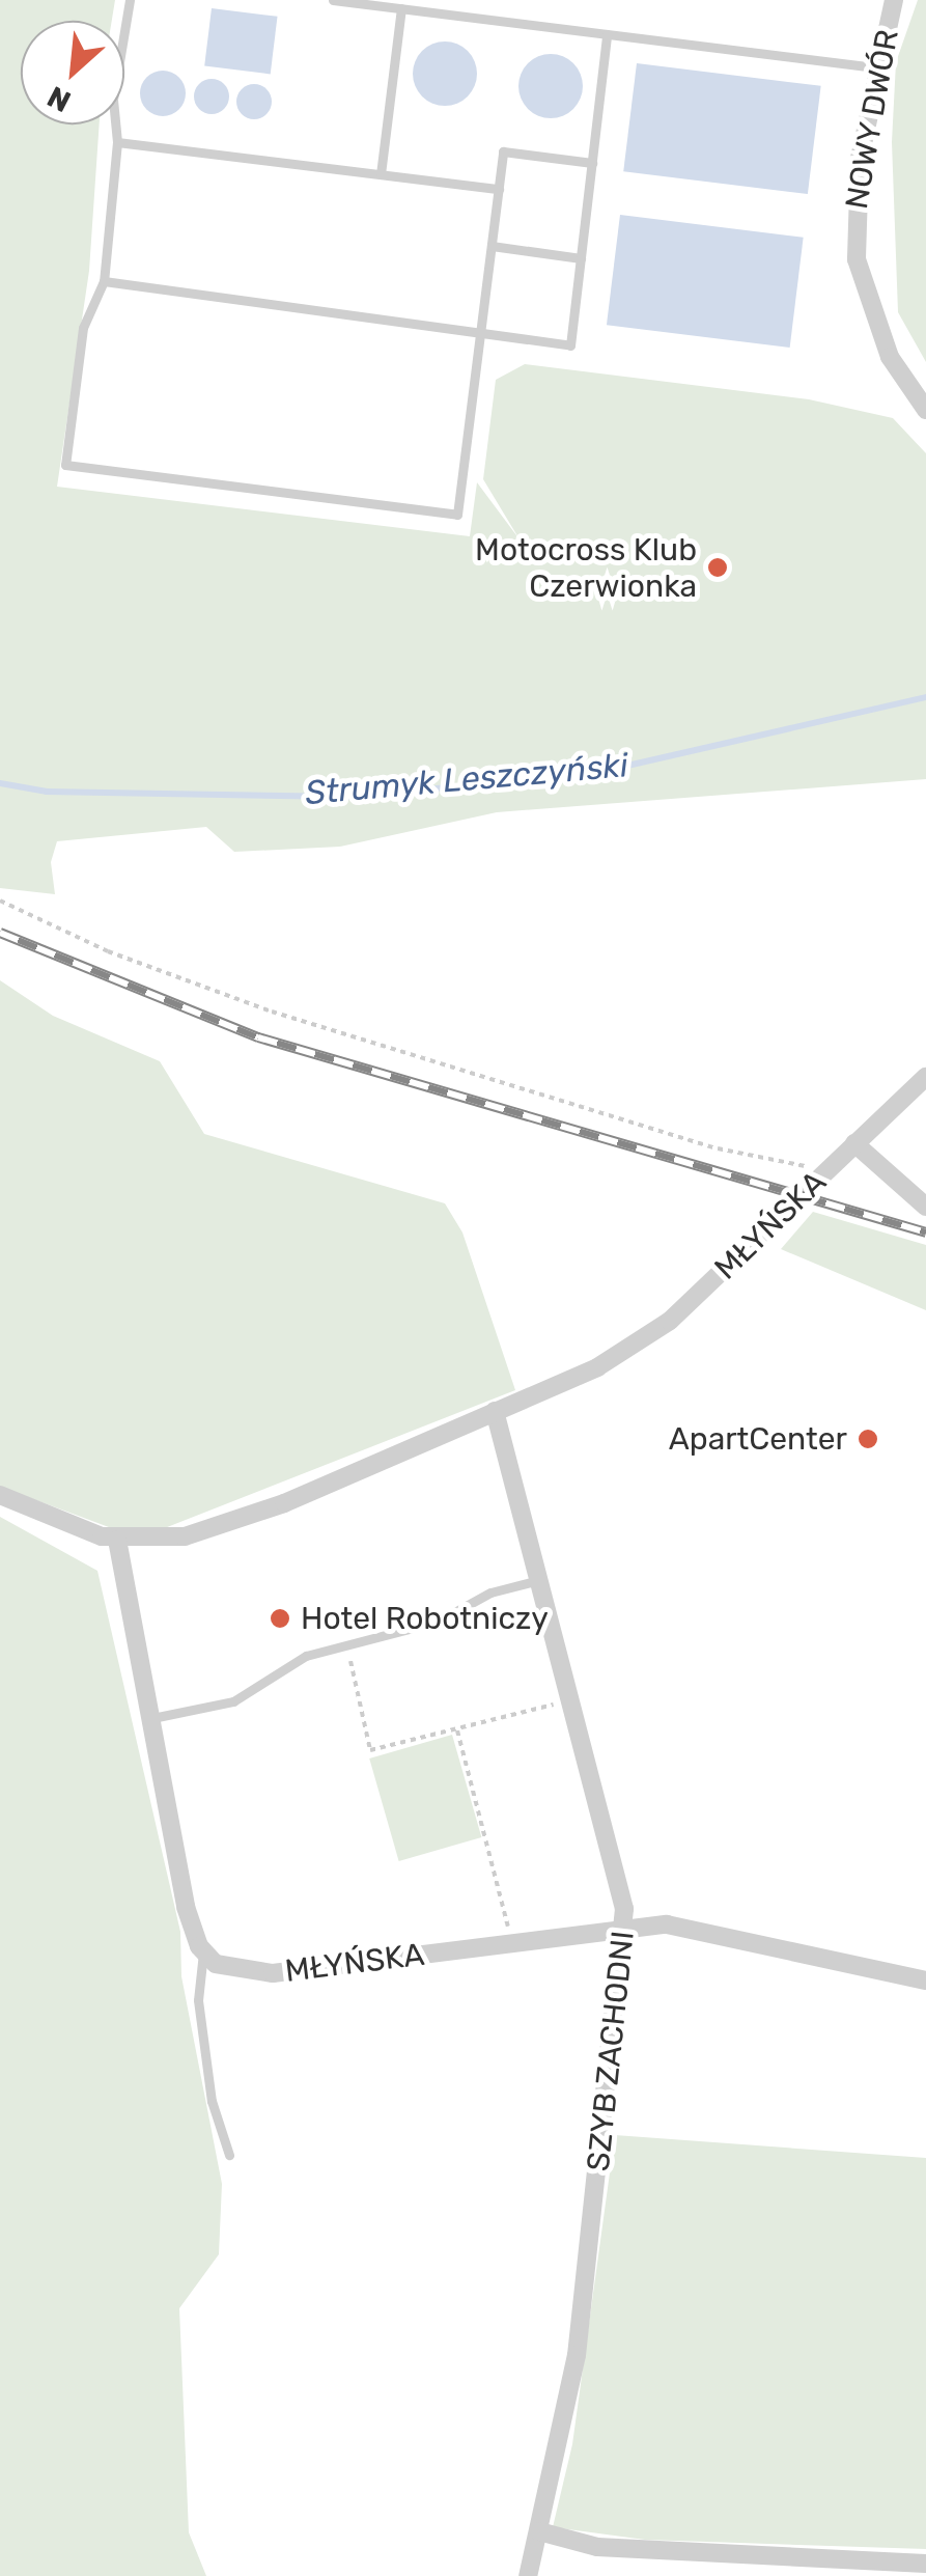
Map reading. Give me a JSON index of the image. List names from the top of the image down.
{
  "streets": {
    "street": ["NOWY DWÓR", "MŁYŃSKA", "SZYB ZACHODNI"]
  },
  "crossings": [
    ["MŁYŃSKA", "SZYB ZACHODNI"]
  ],
  "water": ["Strumyk Leszczyński"],
  "places": ["Motocross Klub Czerwionka", "ApartCenter", "Hotel Robotniczy"],
  "north": "bottom left"
}
